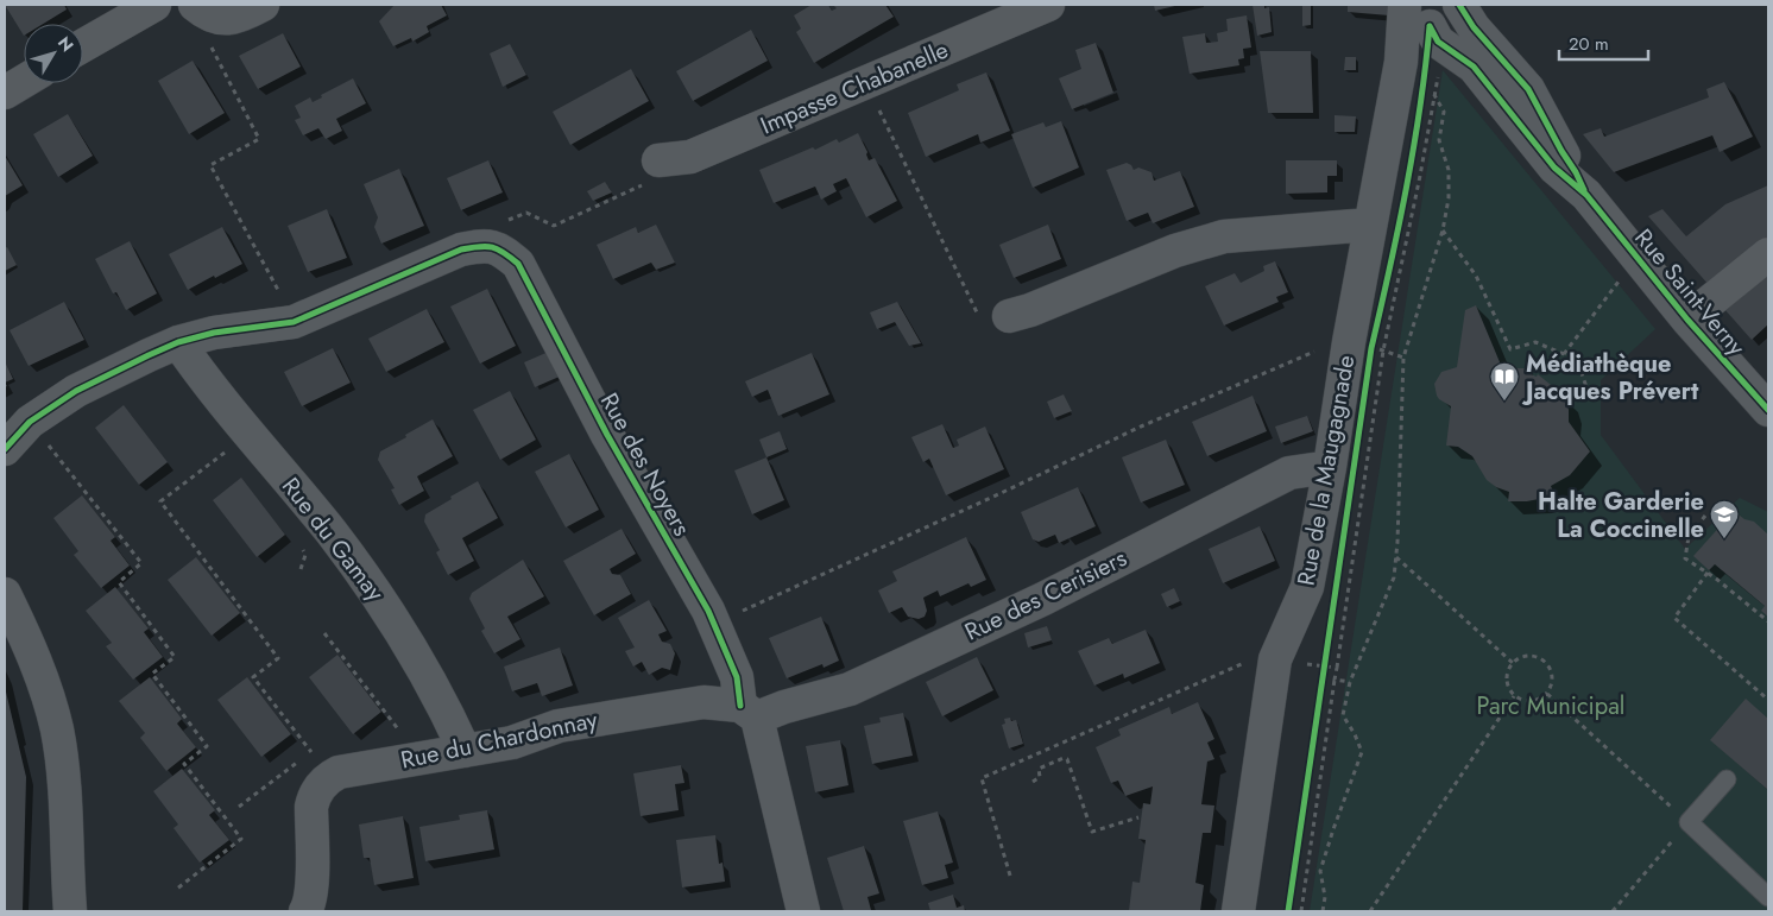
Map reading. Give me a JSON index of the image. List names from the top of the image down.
{
  "streets": {
    "street": [
      "Impasse Chabanelle",
      "Rue Saint-Verny",
      "Rue des Noyers",
      "Rue de la Maugagnade",
      "Rue du Gamay",
      "Rue des Cerisiers",
      "Rue du Chardonnay"
    ]
  },
  "crossings": [
    ["Rue Saint-Verny", "Rue de la Maugagnade"],
    ["Rue des Noyers", "Rue des Cerisiers"],
    ["Rue des Noyers", "Rue du Chardonnay"],
    ["Rue de la Maugagnade", "Rue des Cerisiers"],
    ["Rue du Gamay", "Rue du Chardonnay"],
    ["Rue des Cerisiers", "Rue du Chardonnay"]
  ],
  "parks": ["Parc Municipal"],
  "places": {
    "library": ["Médiathèque Jacques Prévert"],
    "school or university": ["Halte Garderie La Coccinelle"]
  },
  "scale_bar": "20 m",
  "north": "top right"
}
